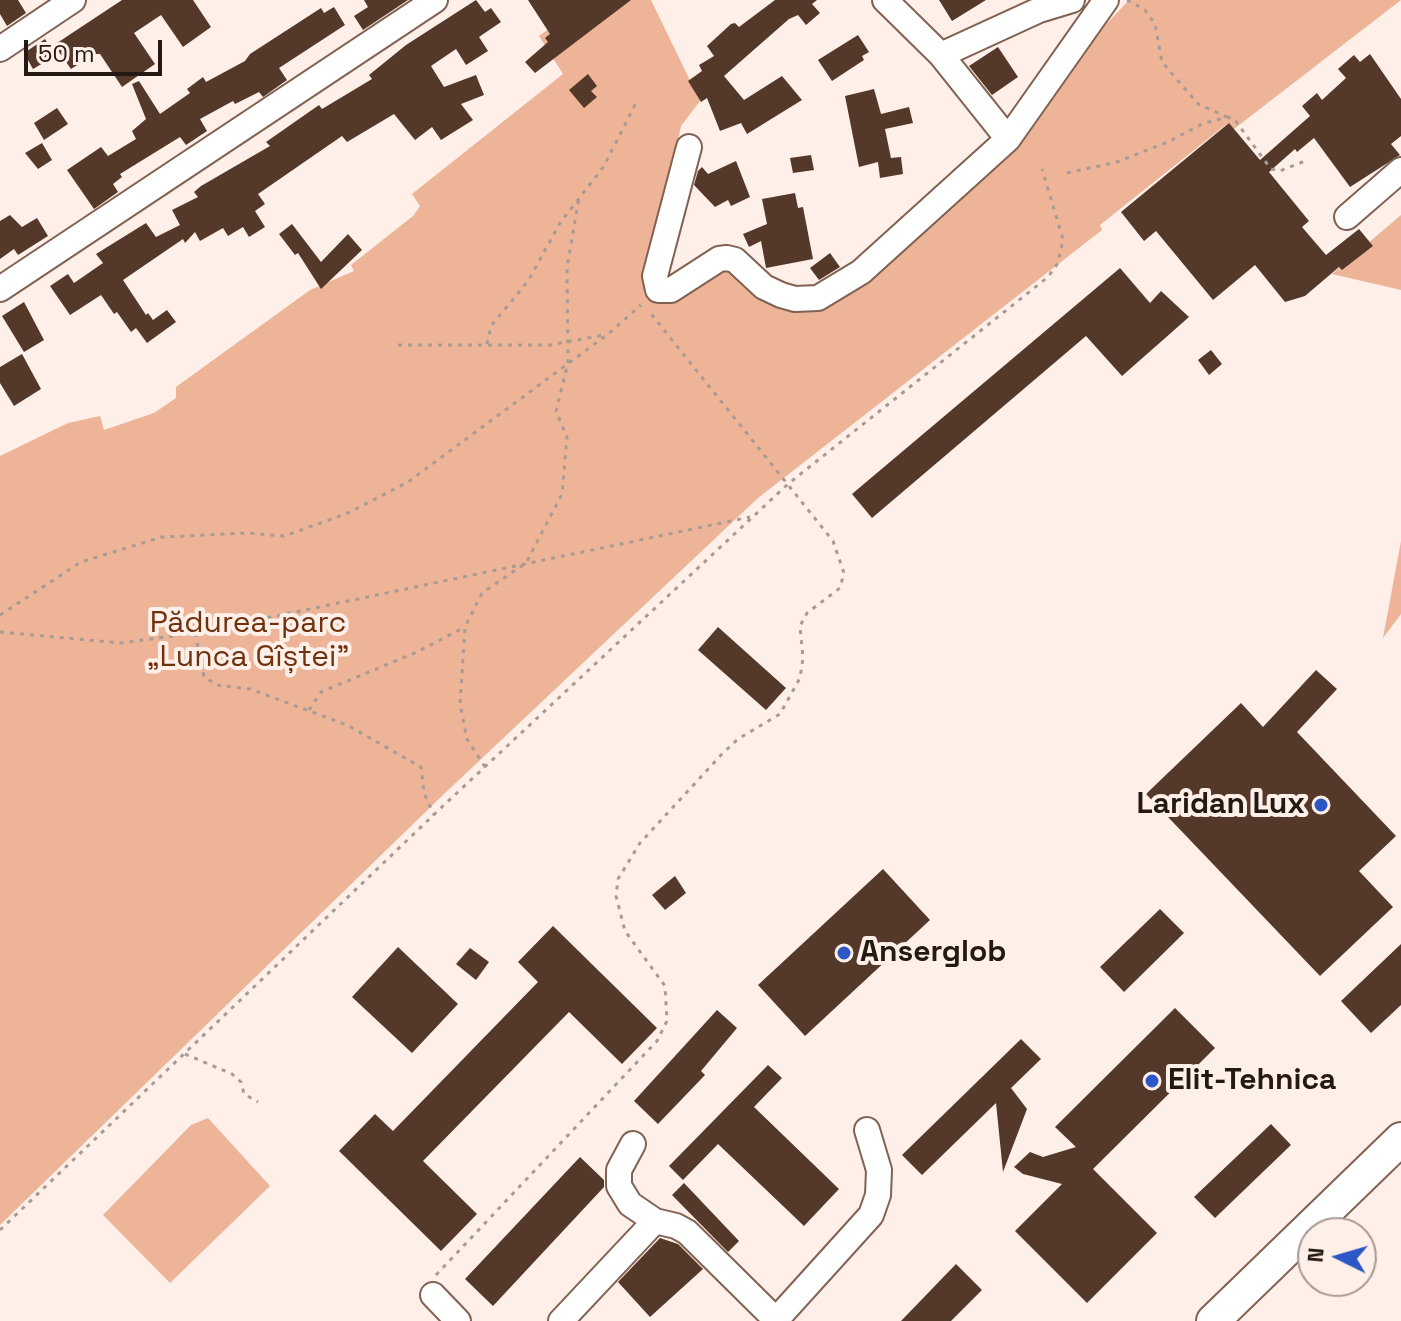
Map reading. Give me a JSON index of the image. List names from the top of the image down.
{
  "parks": ["Pădurea-parc „Lunca Gîștei”"],
  "places": ["Laridan Lux", "Anserglob", "Elit-Tehnica"],
  "scale_bar": "50 m",
  "north": "left"
}
